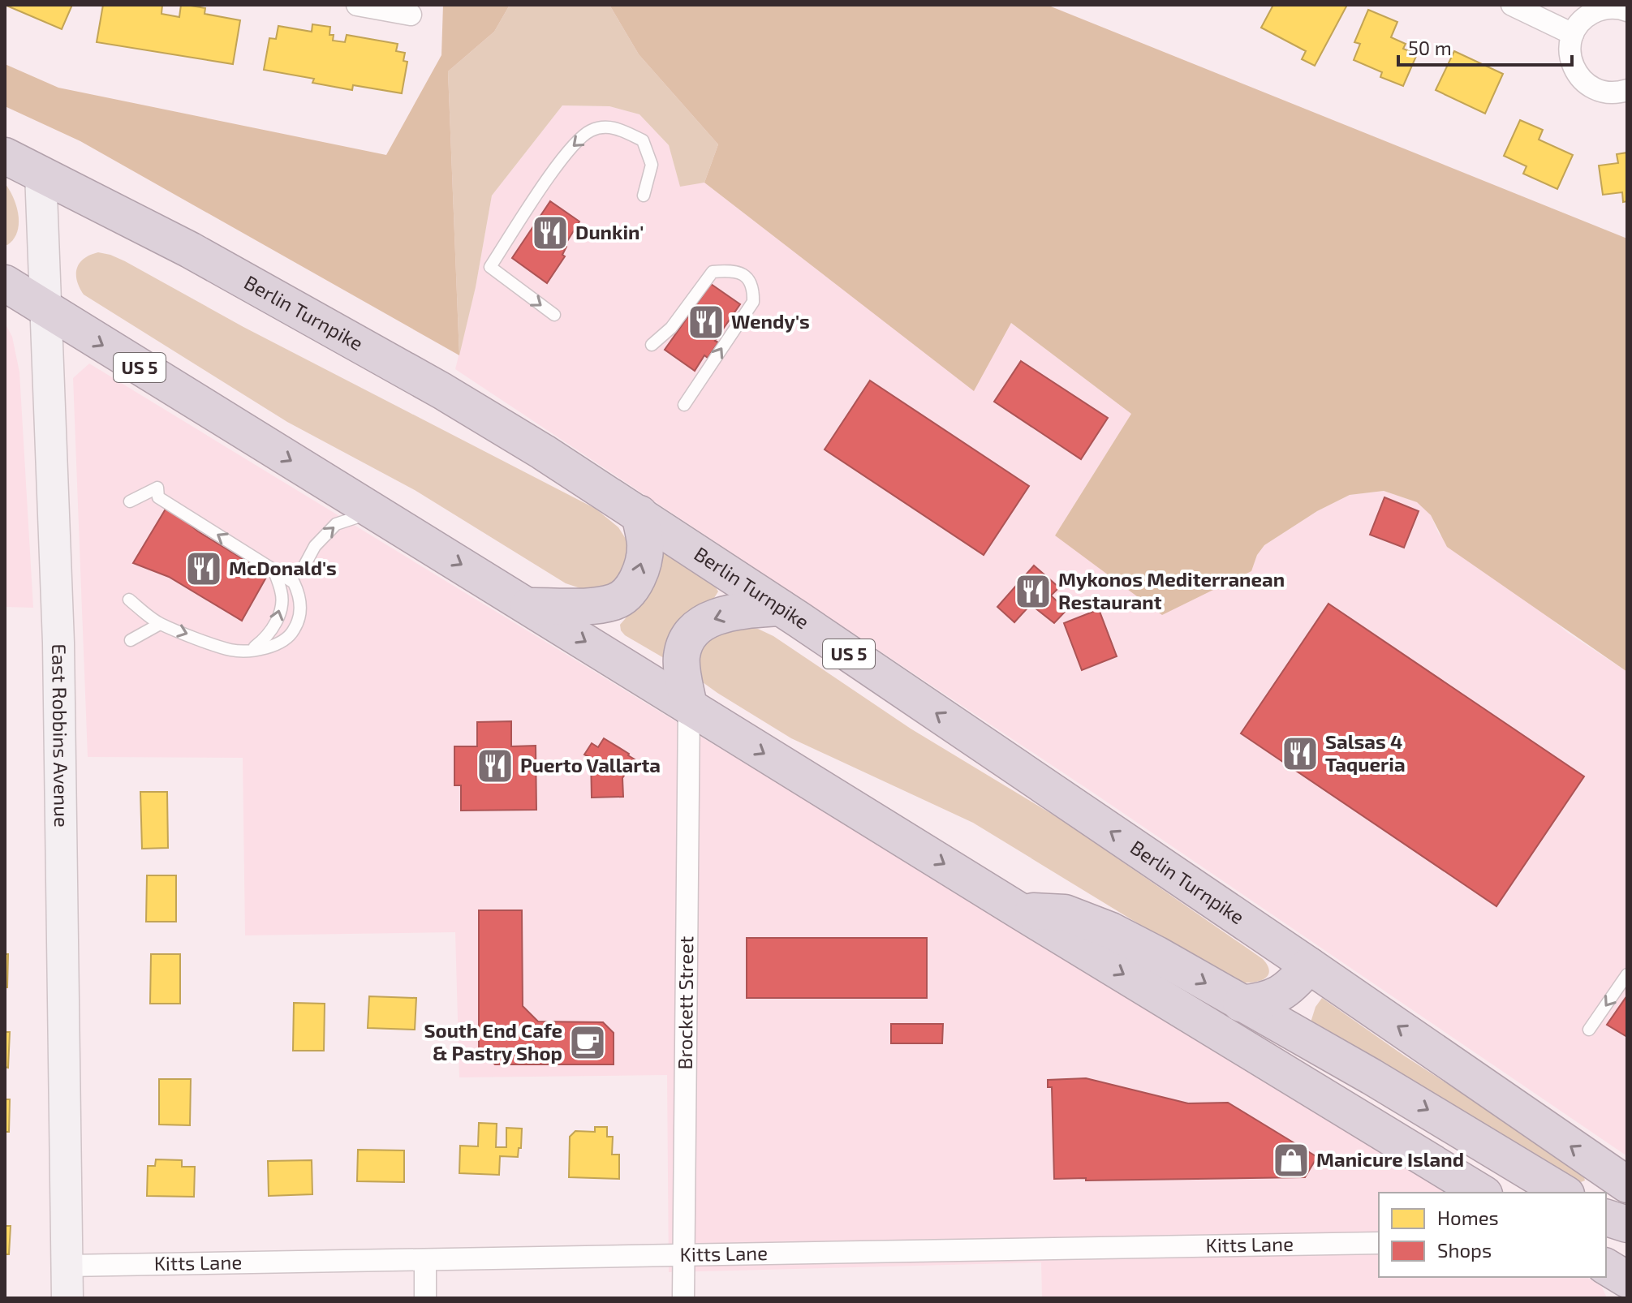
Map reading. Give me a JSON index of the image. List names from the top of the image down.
{
  "streets": {
    "highway": ["Berlin Turnpike", "US 5"],
    "main road": ["East Robbins Avenue"],
    "street": ["Brockett Street", "Kitts Lane"]
  },
  "crossings": [
    ["Berlin Turnpike", "East Robbins Avenue"],
    ["US 5", "East Robbins Avenue"],
    ["US 5", "Brockett Street"],
    ["East Robbins Avenue", "Kitts Lane"],
    ["Brockett Street", "Kitts Lane"]
  ],
  "places": {
    "restaurant": [
      "Dunkin'",
      "Wendy's",
      "McDonald's",
      "Mykonos Mediterranean Restaurant",
      "Salsas 4 Taqueria",
      "Puerto Vallarta"
    ],
    "cafe": ["South End Cafe & Pastry Shop"],
    "shop": ["Manicure Island"]
  },
  "legend": ["Homes", "Shops"],
  "scale_bar": "50 m"
}
